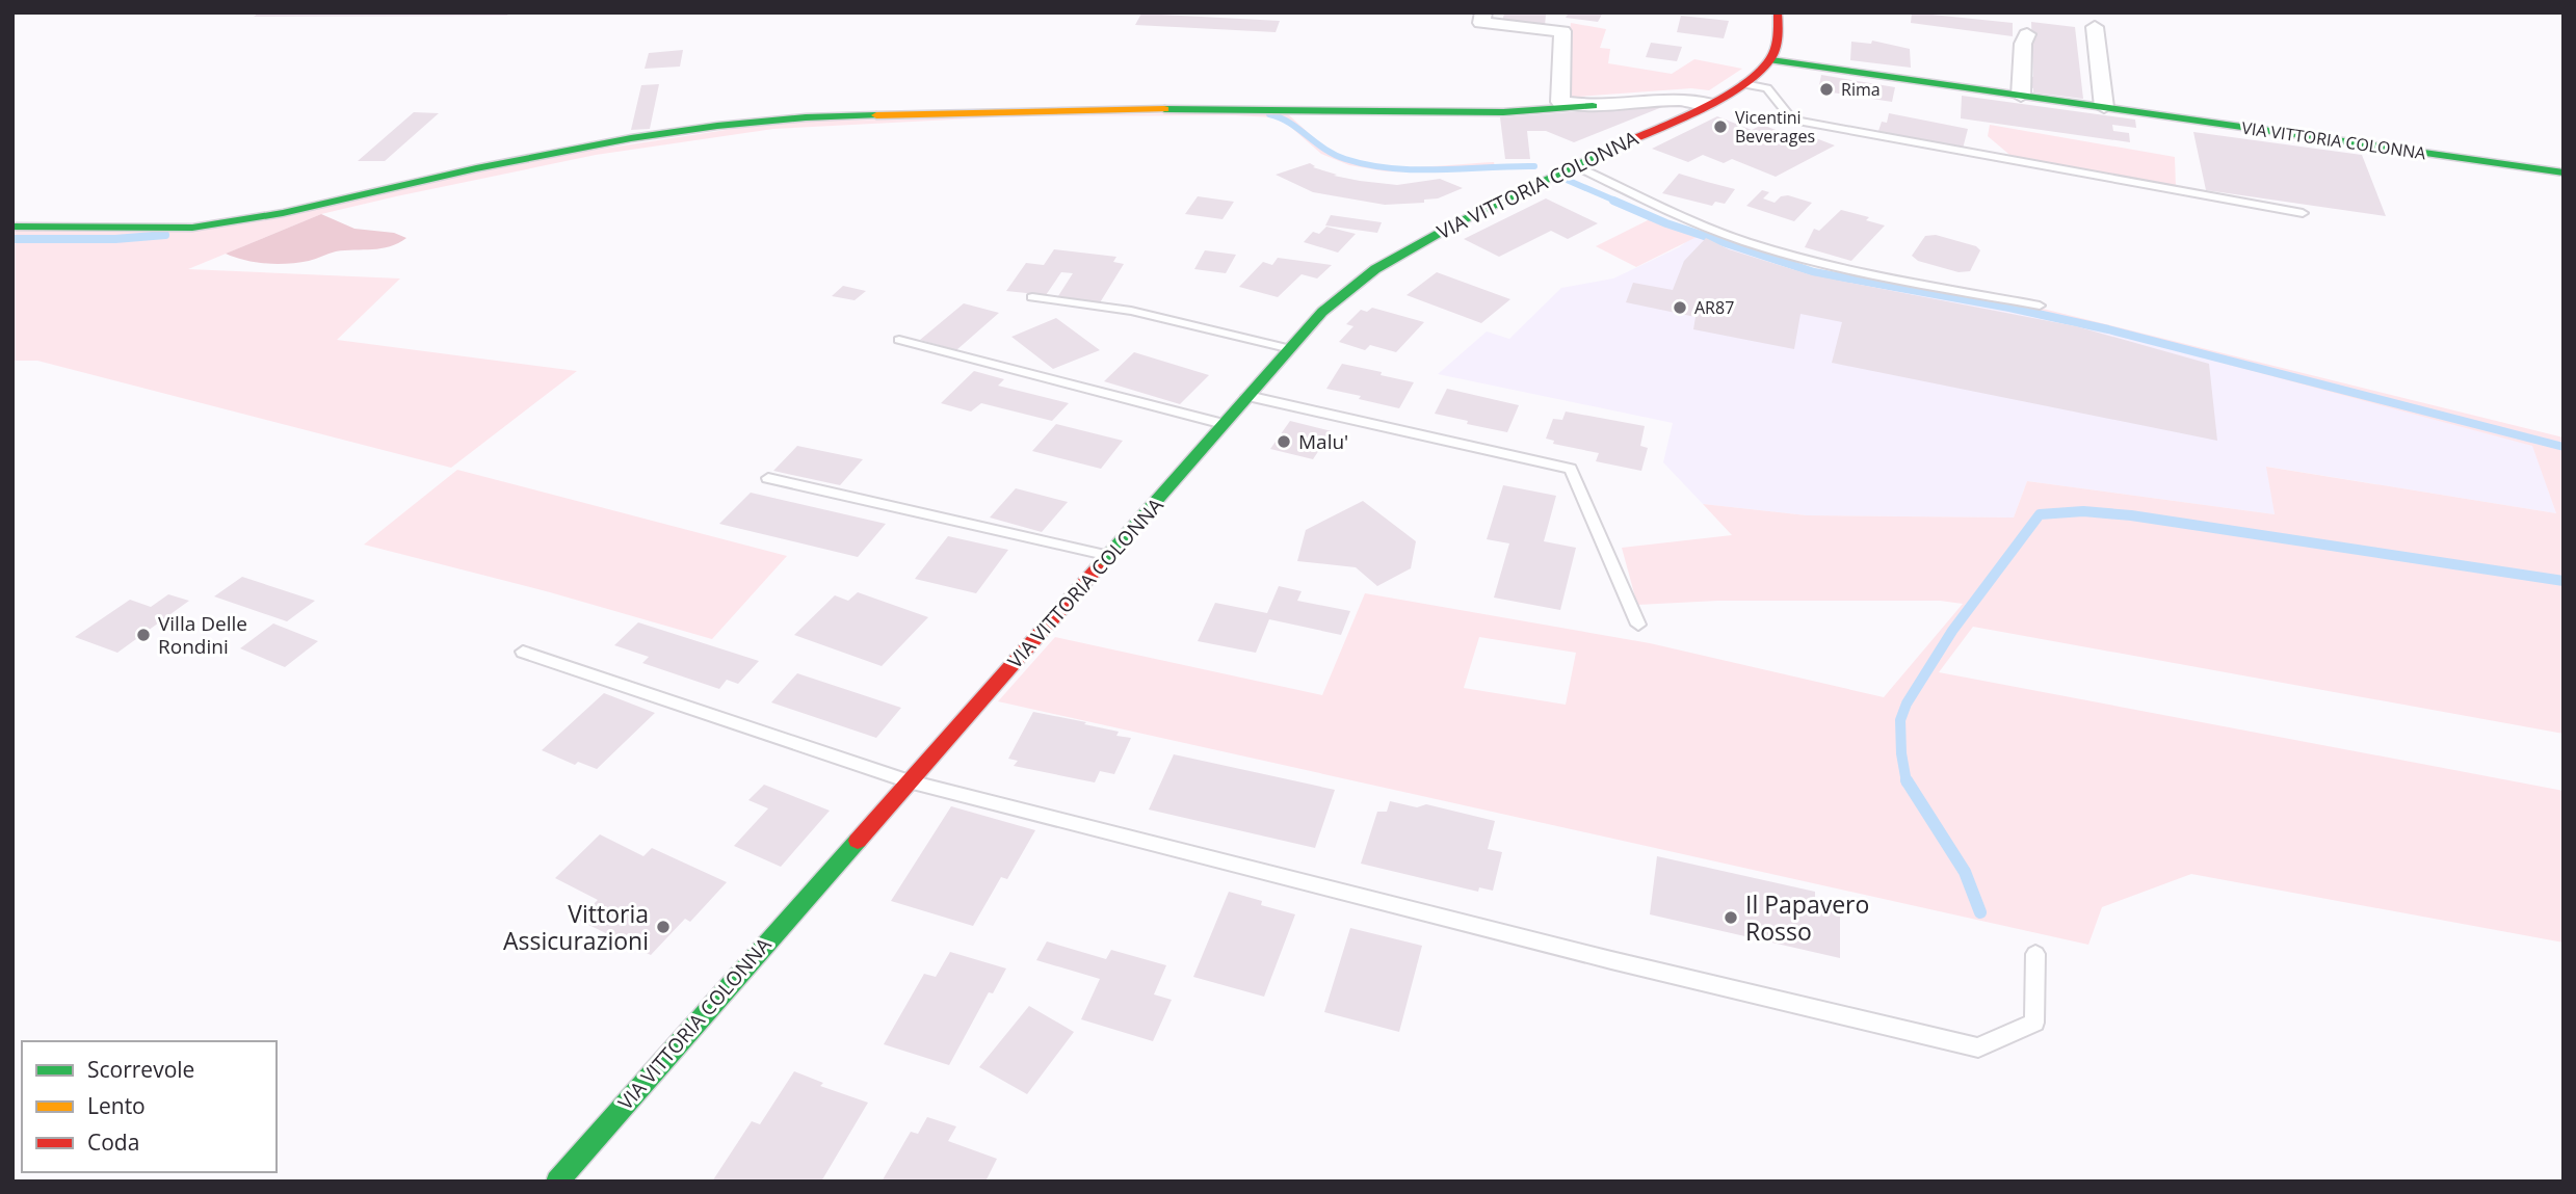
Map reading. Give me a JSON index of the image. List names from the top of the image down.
{
  "streets": {
    "street": ["VIA VITTORIA COLONNA"]
  },
  "places": [
    "Rima",
    "Vicentini Beverages",
    "AR87",
    "Malu'",
    "Villa Delle Rondini",
    "Il Papavero Rosso",
    "Vittoria Assicurazioni"
  ],
  "legend": ["Scorrevole", "Lento", "Coda"]
}
